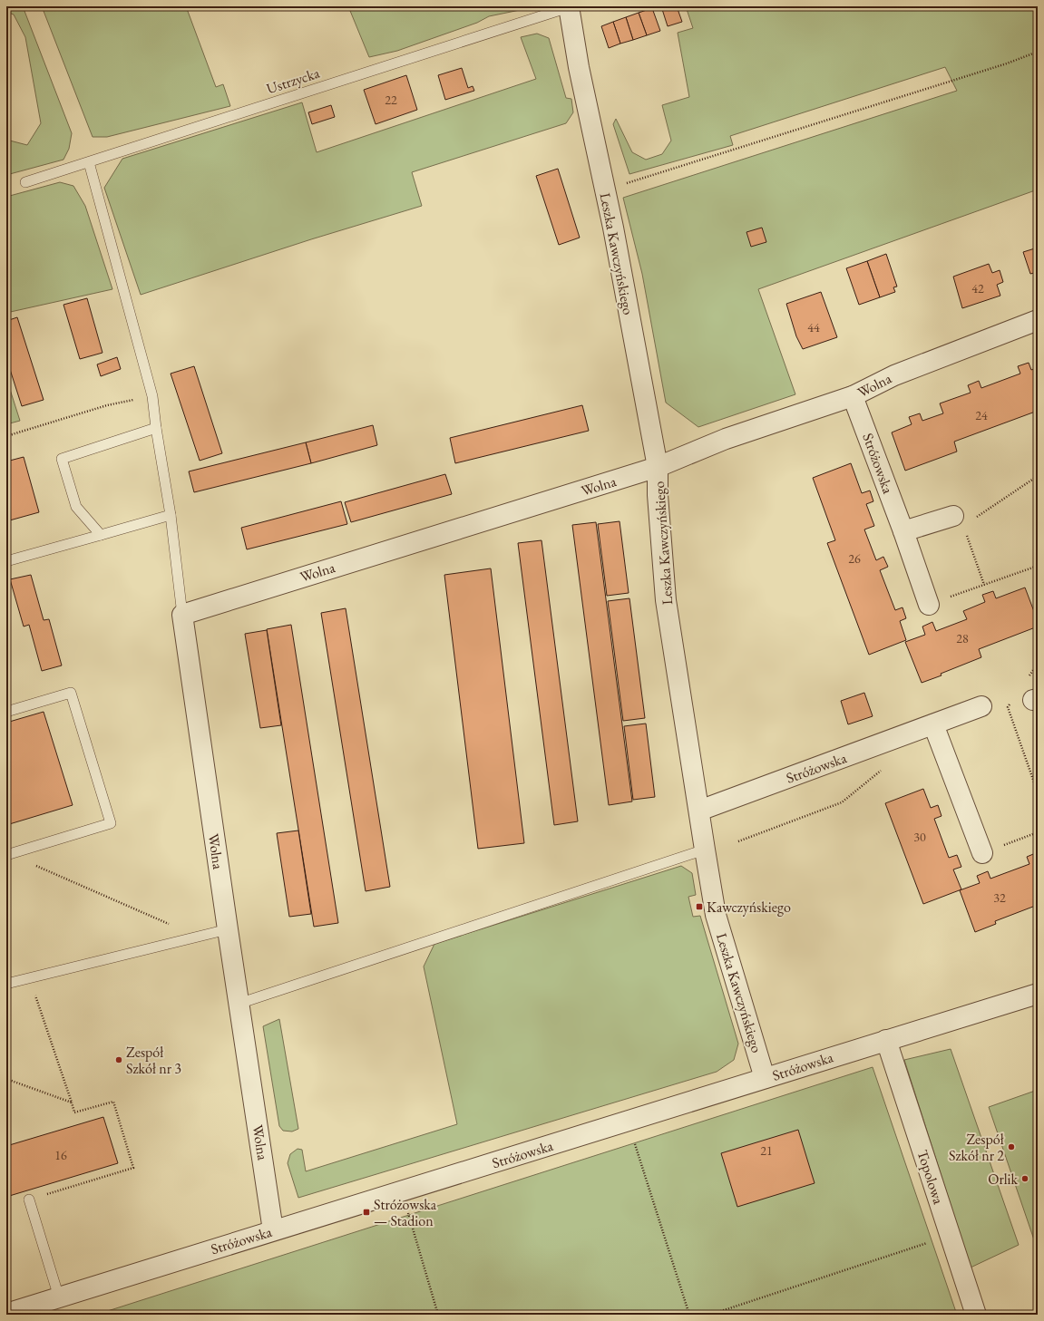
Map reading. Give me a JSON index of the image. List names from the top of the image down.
{
  "streets": {
    "street": [
      "Leszka Kawczyńskiego",
      "Wolna",
      "Stróżowska",
      "Topolowa"
    ],
    "lane": ["Ustrzycka"]
  },
  "crossings": [
    ["Ustrzycka", "Leszka Kawczyńskiego"],
    ["Leszka Kawczyńskiego", "Wolna"],
    ["Leszka Kawczyńskiego", "Stróżowska"],
    ["Wolna", "Stróżowska"],
    ["Stróżowska", "Topolowa"]
  ],
  "places": {
    "transit": ["Kawczyńskiego", "Stróżowska — Stadion"],
    "other": ["Zespół Szkół nr 3", "Zespół Szkół nr 2", "Orlik"]
  },
  "house_numbers": [
    "22",
    "42",
    "44",
    "24",
    "26",
    "28",
    "30",
    "32",
    "21",
    "16"
  ]
}
